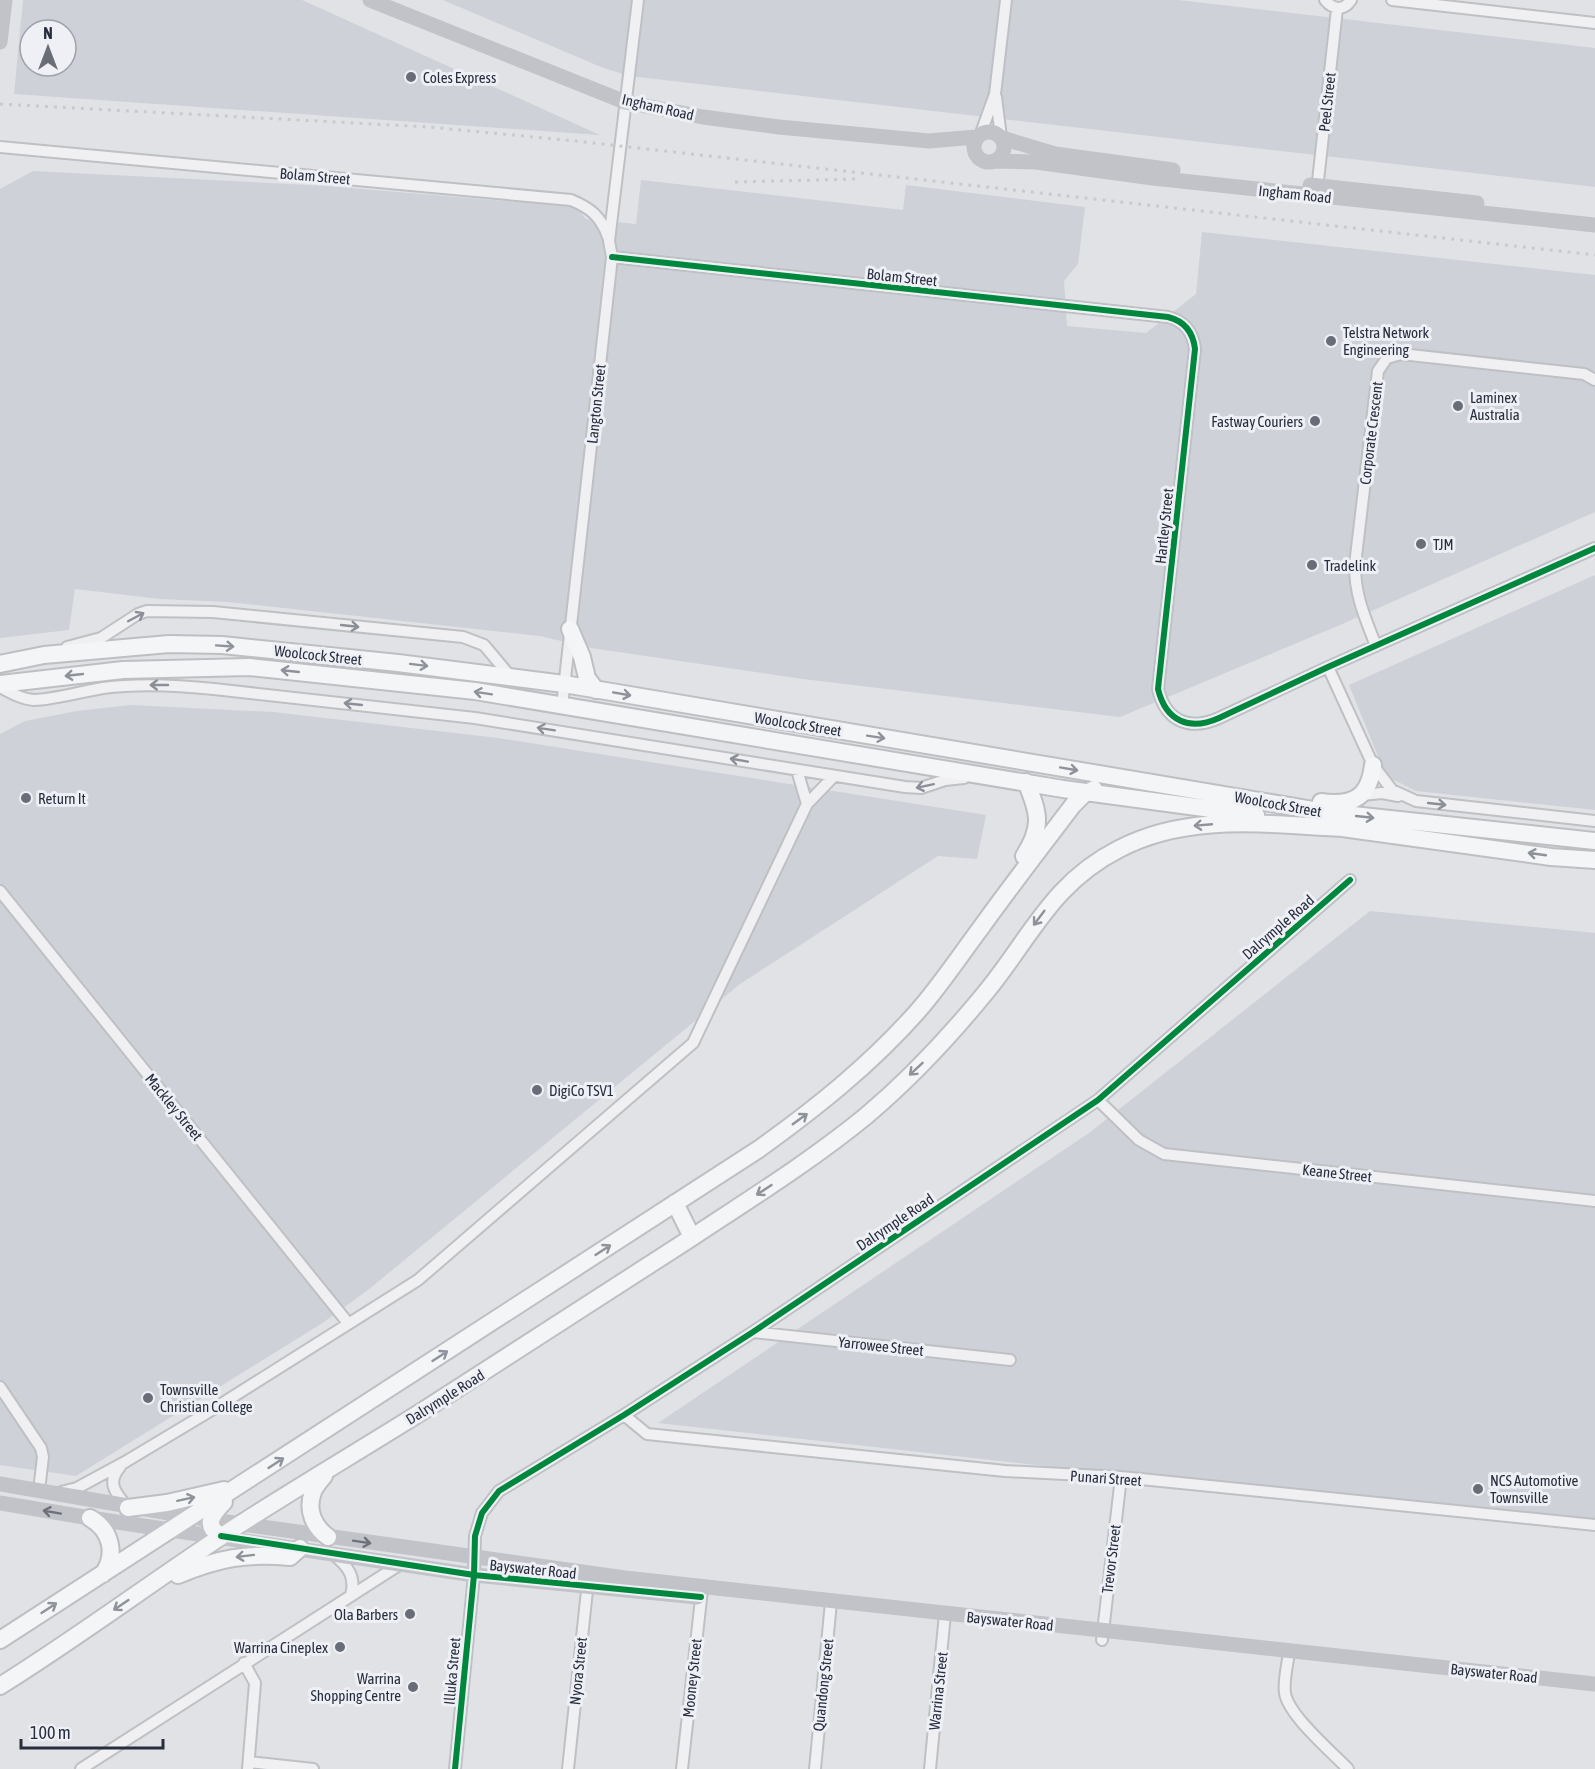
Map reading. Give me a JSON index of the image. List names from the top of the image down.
{
  "streets": {
    "main road": [
      "Ingham Road",
      "Woolcock Street",
      "Dalrymple Road",
      "Bayswater Road"
    ],
    "street": [
      "Peel Street",
      "Bolam Street",
      "Langton Street",
      "Corporate Crescent",
      "Hartley Street",
      "Mackley Street",
      "Keane Street",
      "Yarrowee Street",
      "Punari Street",
      "Trevor Street",
      "Illuka Street",
      "Nyora Street",
      "Mooney Street",
      "Quandong Street",
      "Warrina Street"
    ]
  },
  "crossings": [
    ["Peel Street", "Ingham Road"],
    ["Ingham Road", "Langton Street"],
    ["Bolam Street", "Langton Street"],
    ["Bolam Street", "Hartley Street"],
    ["Langton Street", "Woolcock Street"],
    ["Woolcock Street", "Dalrymple Road"],
    ["Dalrymple Road", "Keane Street"],
    ["Dalrymple Road", "Yarrowee Street"],
    ["Dalrymple Road", "Punari Street"],
    ["Dalrymple Road", "Bayswater Road"],
    ["Dalrymple Road", "Illuka Street"],
    ["Punari Street", "Trevor Street"],
    ["Trevor Street", "Bayswater Road"],
    ["Bayswater Road", "Illuka Street"],
    ["Bayswater Road", "Nyora Street"],
    ["Bayswater Road", "Mooney Street"],
    ["Bayswater Road", "Quandong Street"],
    ["Bayswater Road", "Warrina Street"]
  ],
  "places": [
    "Coles Express",
    "Telstra Network Engineering",
    "Laminex Australia",
    "Fastway Couriers",
    "TJM",
    "Tradelink",
    "Return It",
    "DigiCo TSV1",
    "Townsville Christian College",
    "NCS Automotive Townsville",
    "Ola Barbers",
    "Warrina Cineplex",
    "Warrina Shopping Centre"
  ],
  "scale_bar": "100 m",
  "north": "top"
}
